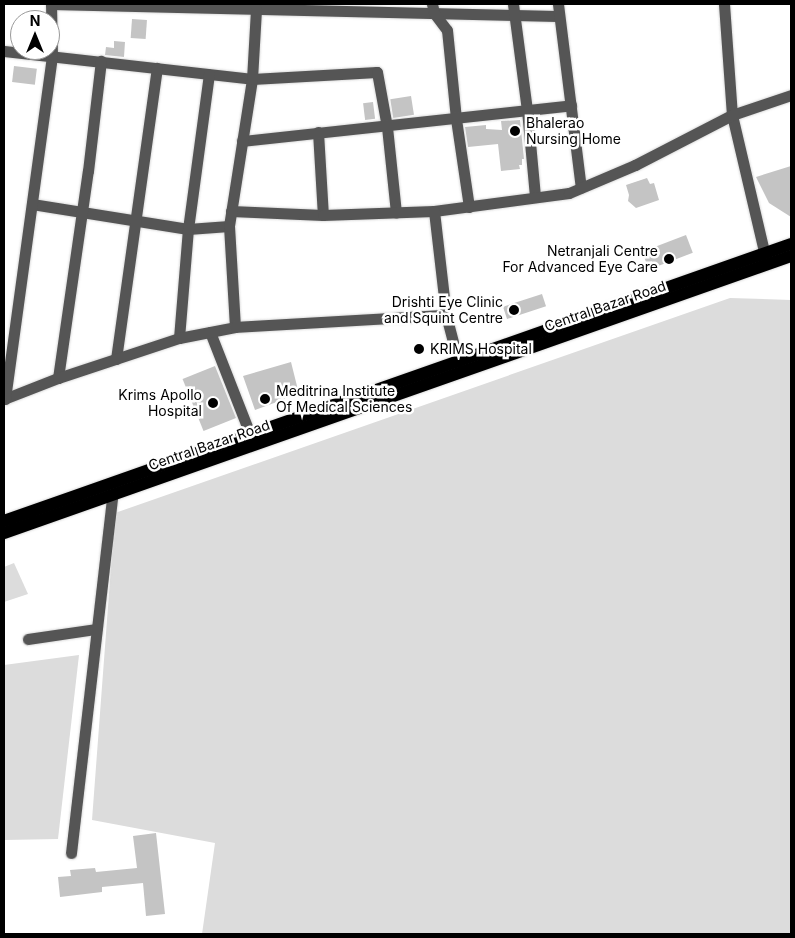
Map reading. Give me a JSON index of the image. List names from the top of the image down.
{
  "streets": {
    "main road": ["Central Bazar Road"]
  },
  "places": [
    "Bhalerao Nursing Home",
    "Netranjali Centre For Advanced Eye Care",
    "Drishti Eye Clinic and Squint Centre",
    "KRIMS Hospital",
    "Meditrina Institute Of Medical Sciences",
    "Krims Apollo Hospital"
  ],
  "north": "top"
}
